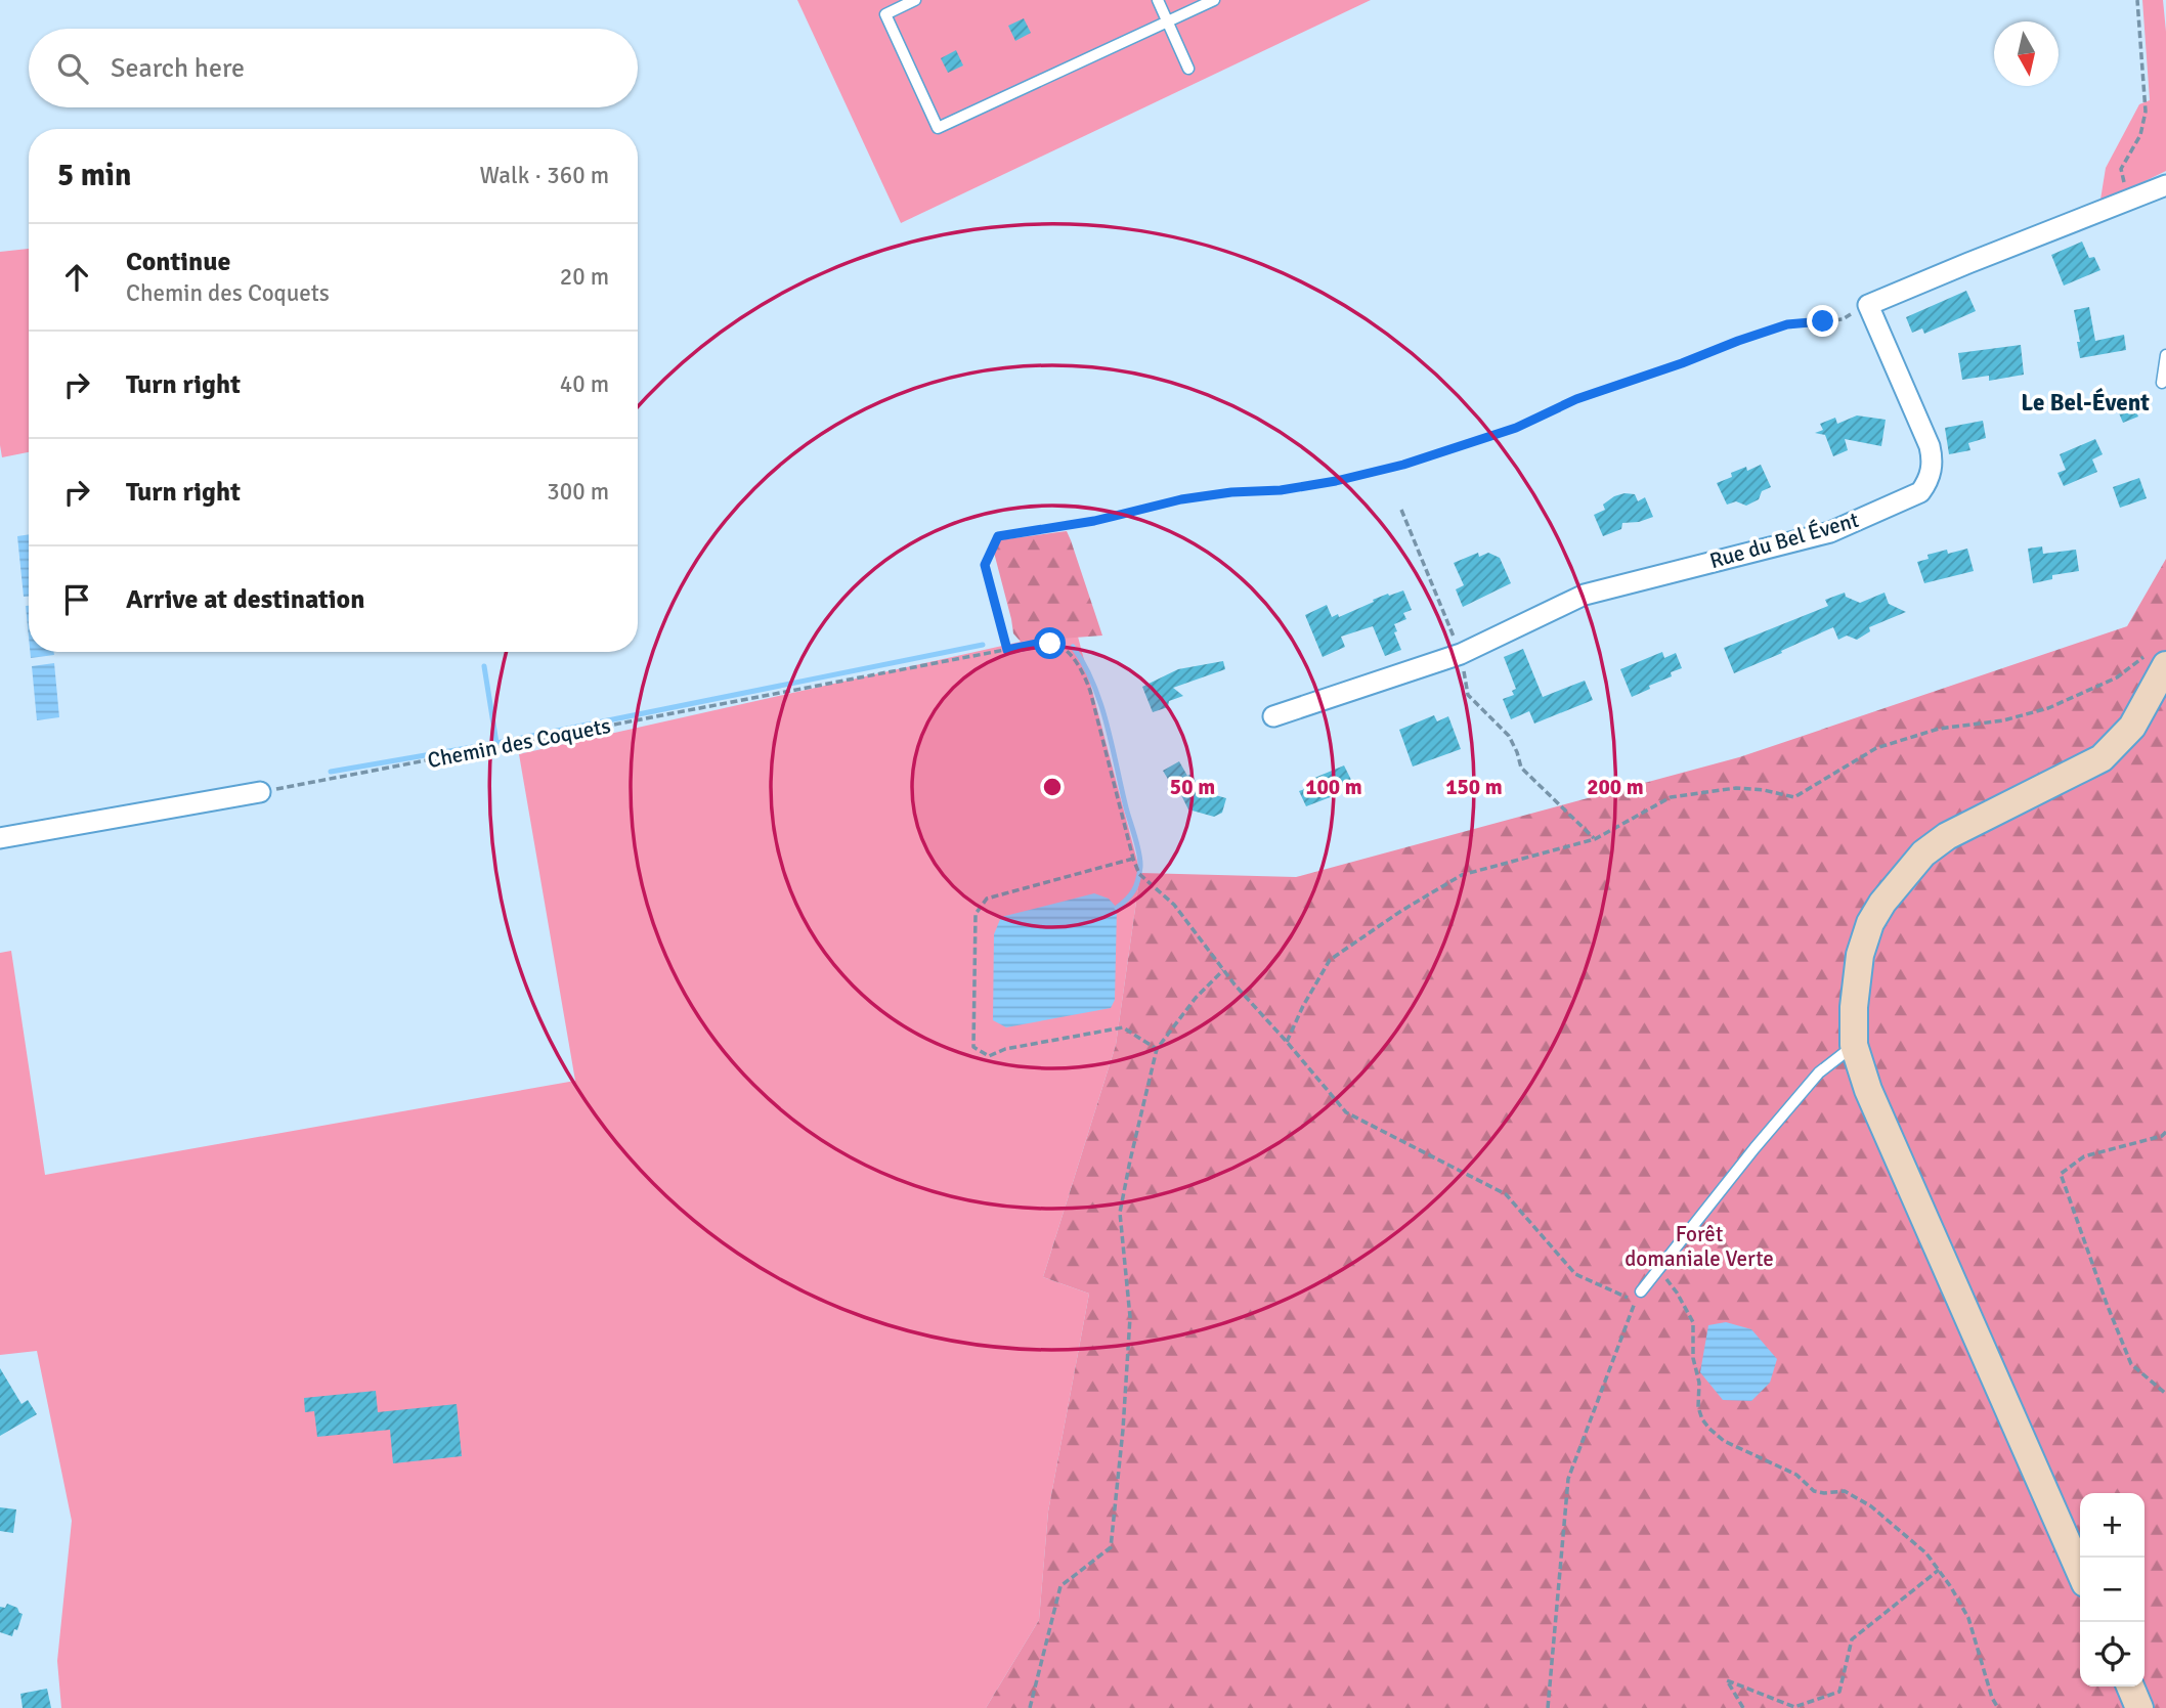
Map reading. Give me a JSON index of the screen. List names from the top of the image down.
{
  "streets": {
    "street": ["Rue du Bel Évent"],
    "path": ["Chemin des Coquets"]
  },
  "districts": ["Le Bel-Évent"],
  "parks": ["Forêt domaniale Verte"],
  "north": "bottom",
  "page": {
    "search": "Search here",
    "heading": ["5 min", "Walk · 360 m"],
    "list": [
      ["Continue", "Chemin des Coquets", "20 m"],
      ["Turn right", "40 m"],
      ["Turn right", "300 m"],
      "Arrive at destination"
    ],
    "map_buttons": ["+", "−"]
  },
  "rings": [
    "50 m",
    "100 m",
    "150 m",
    "200 m"
  ]
}
